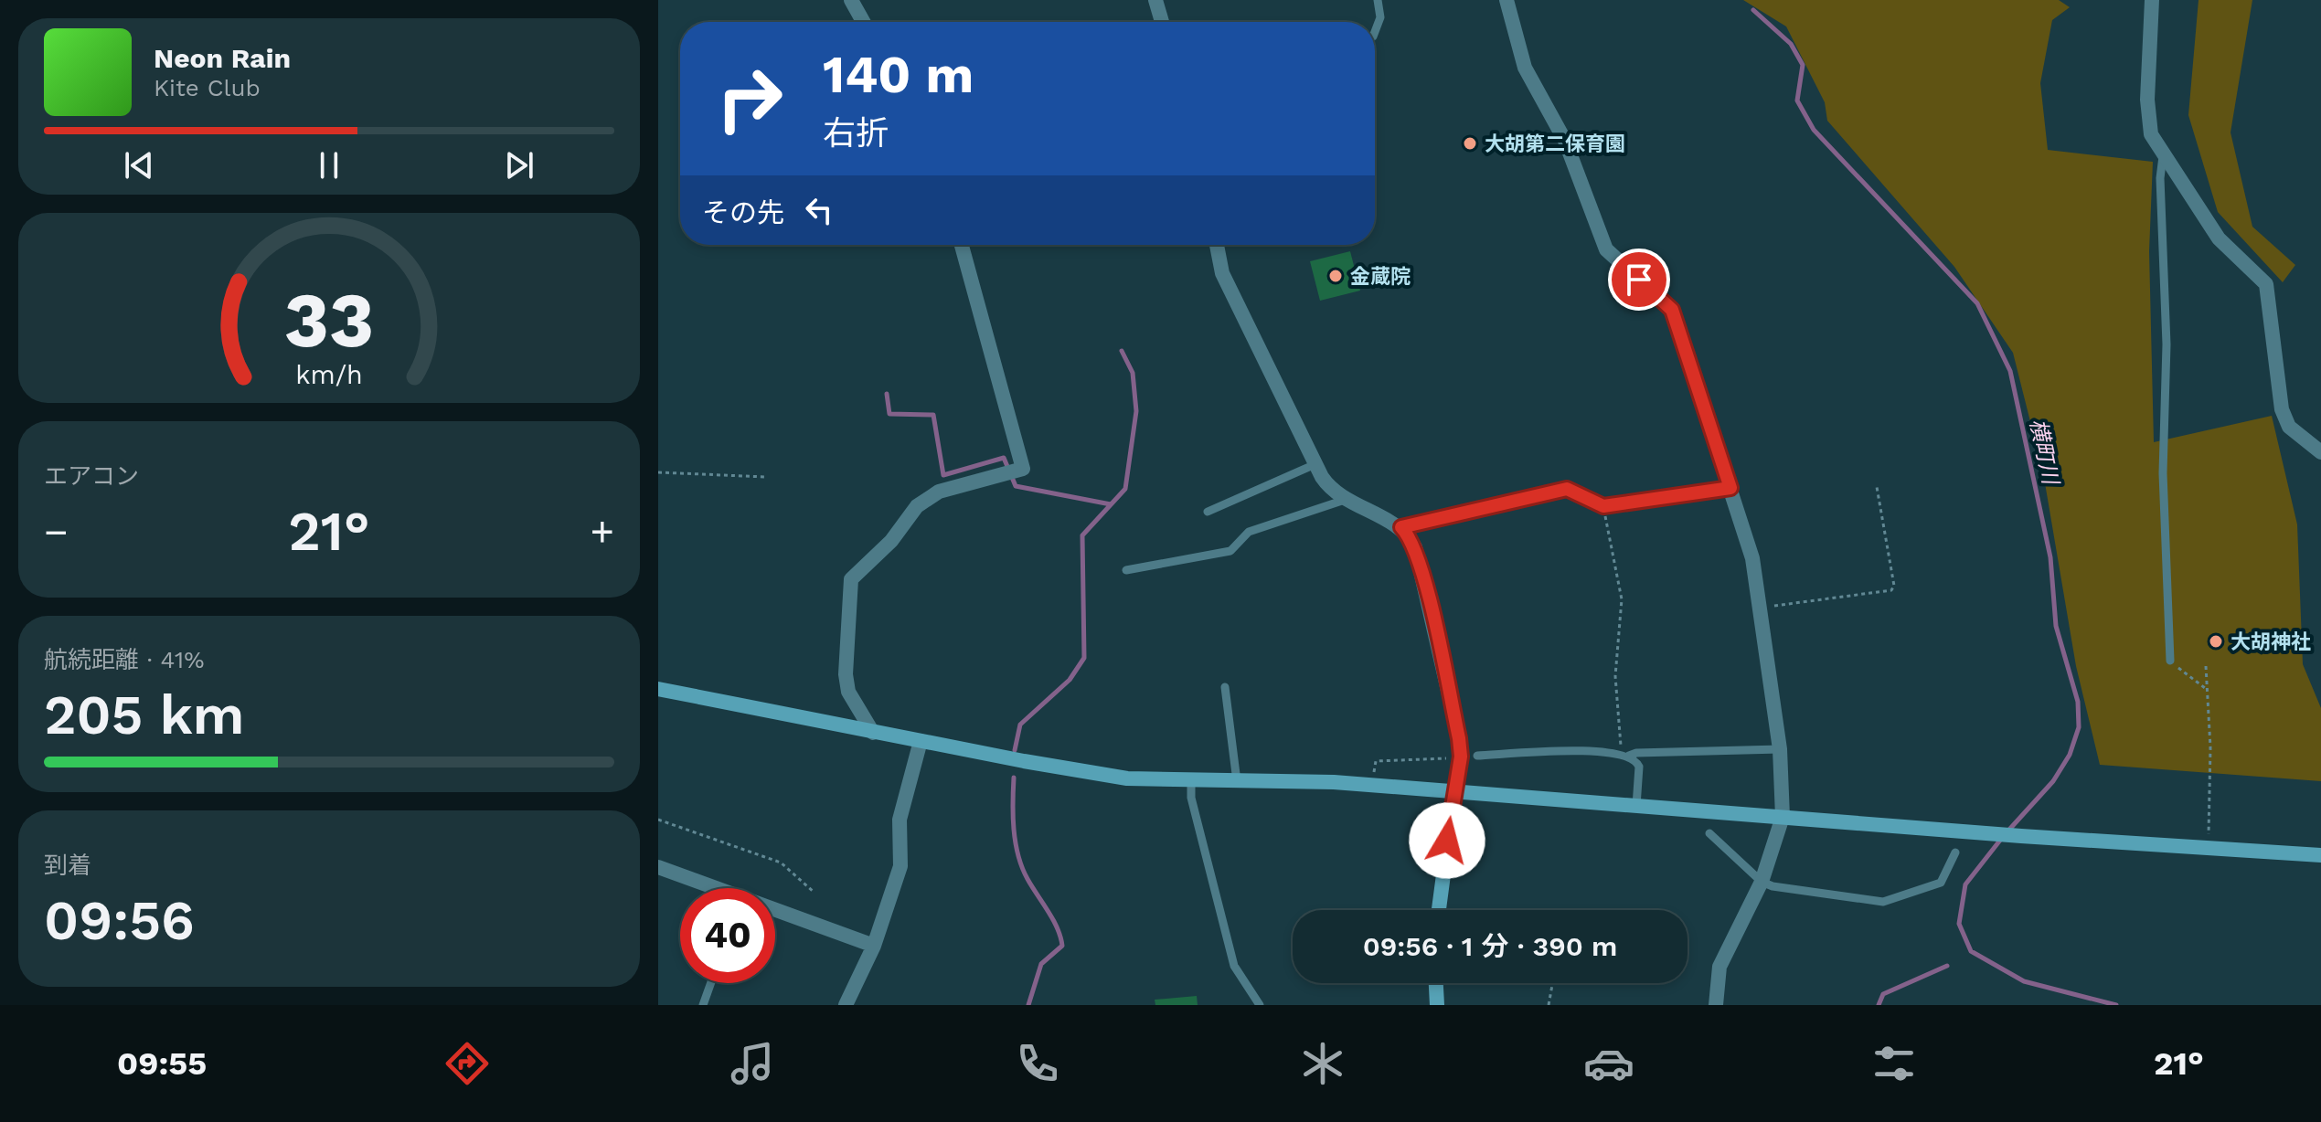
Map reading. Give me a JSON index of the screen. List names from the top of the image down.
{
  "water": ["横町川"],
  "places": ["大胡第二保育園", "金蔵院", "大胡神社"],
  "page": {
    "turn": ["140 m", "右折"],
    "song": ["Neon Rain", "Kite Club"],
    "then": "その先",
    "tile": [
      "エアコン",
      ["航続距離 · 41%", "205 km"],
      ["到着", "09:56"]
    ],
    "heat": ["−", "21°", "+"],
    "limit": "40",
    "trip": "09:56 · 1 分 · 390 m",
    "tabs": ["09:55", "21°"],
    "gauge": ["33", "km/h"]
  }
}
